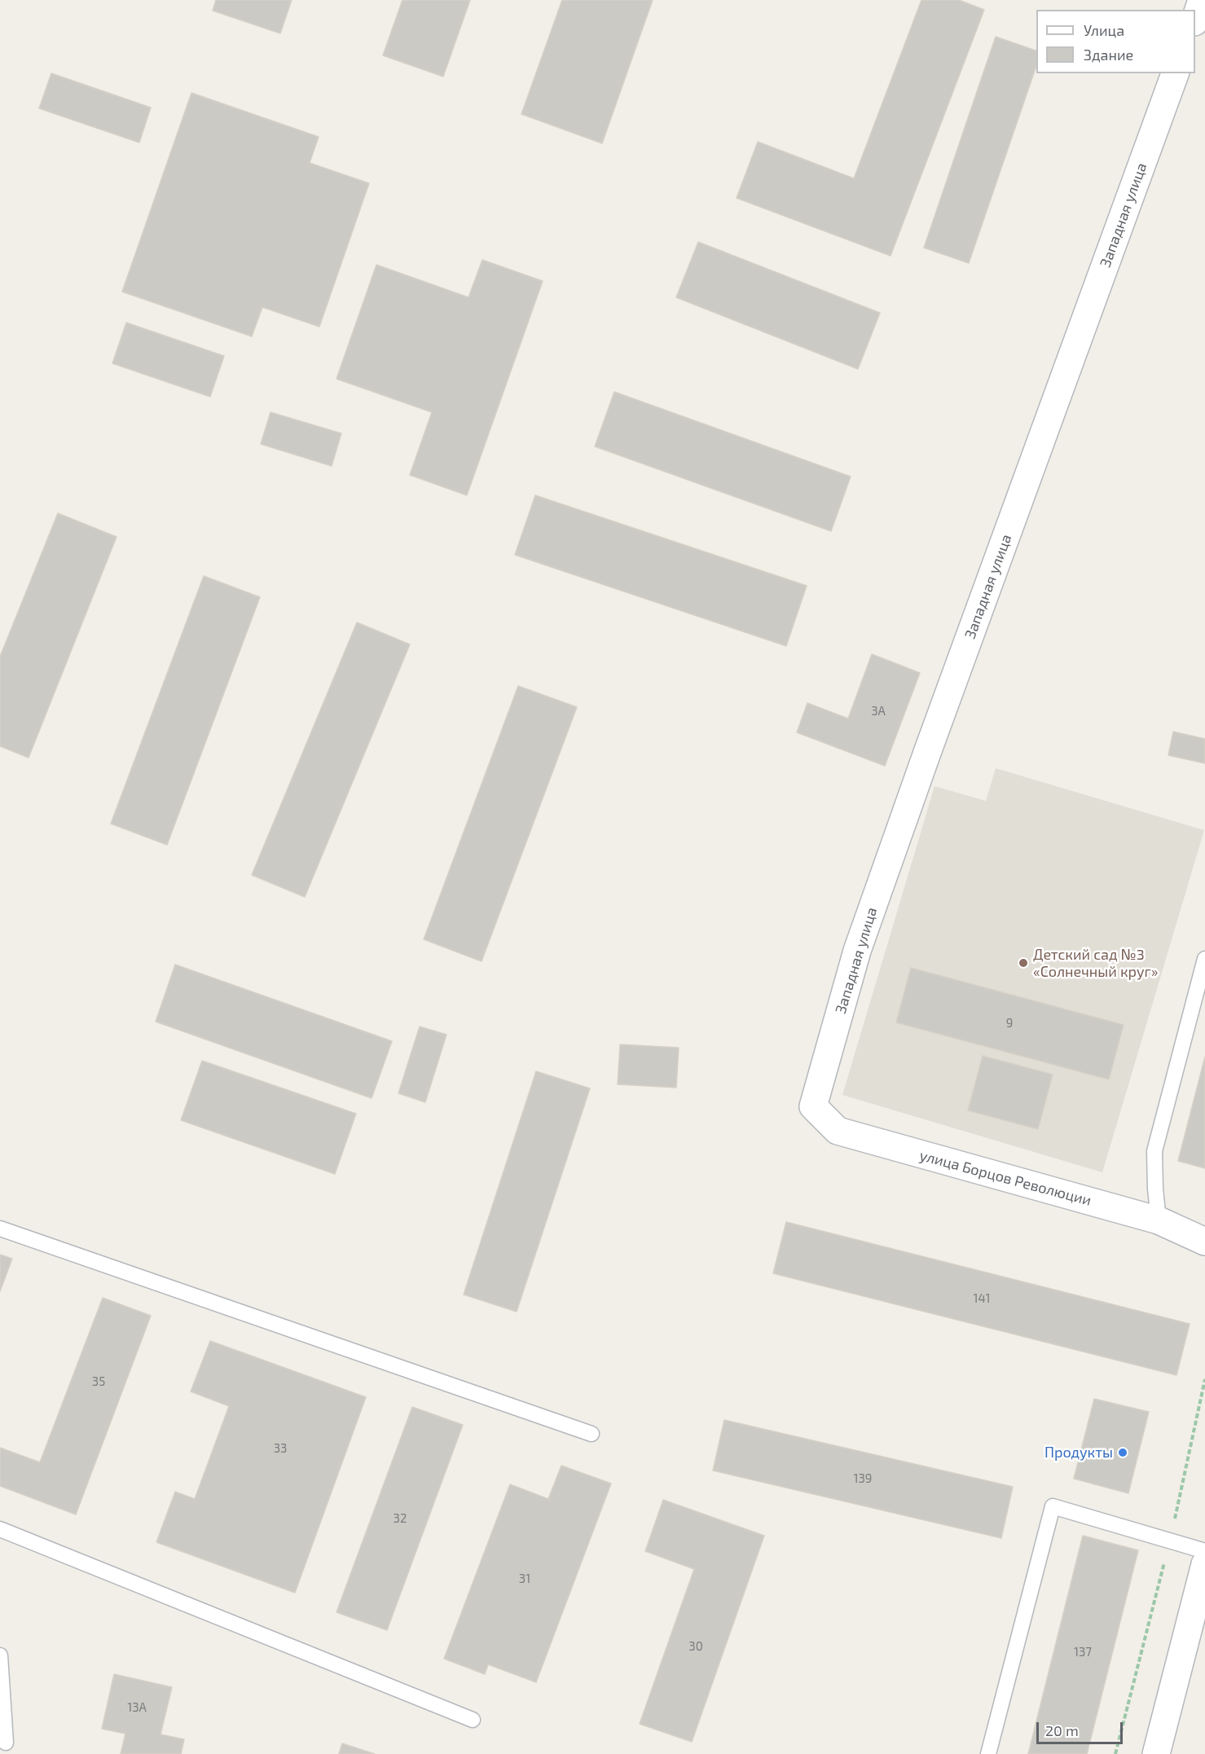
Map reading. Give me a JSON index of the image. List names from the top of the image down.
{
  "streets": {
    "street": ["Западная улица", "улица Борцов Революции"]
  },
  "crossings": [
    ["Западная улица", "улица Борцов Революции"]
  ],
  "places": ["Детский сад №3 «Солнечный круг»", "Продукты"],
  "house_numbers": [
    "3А",
    "9",
    "141",
    "35",
    "33",
    "139",
    "32",
    "31",
    "30",
    "137",
    "13А"
  ],
  "legend": ["Улица", "Здание"],
  "scale_bar": "20 m"
}
